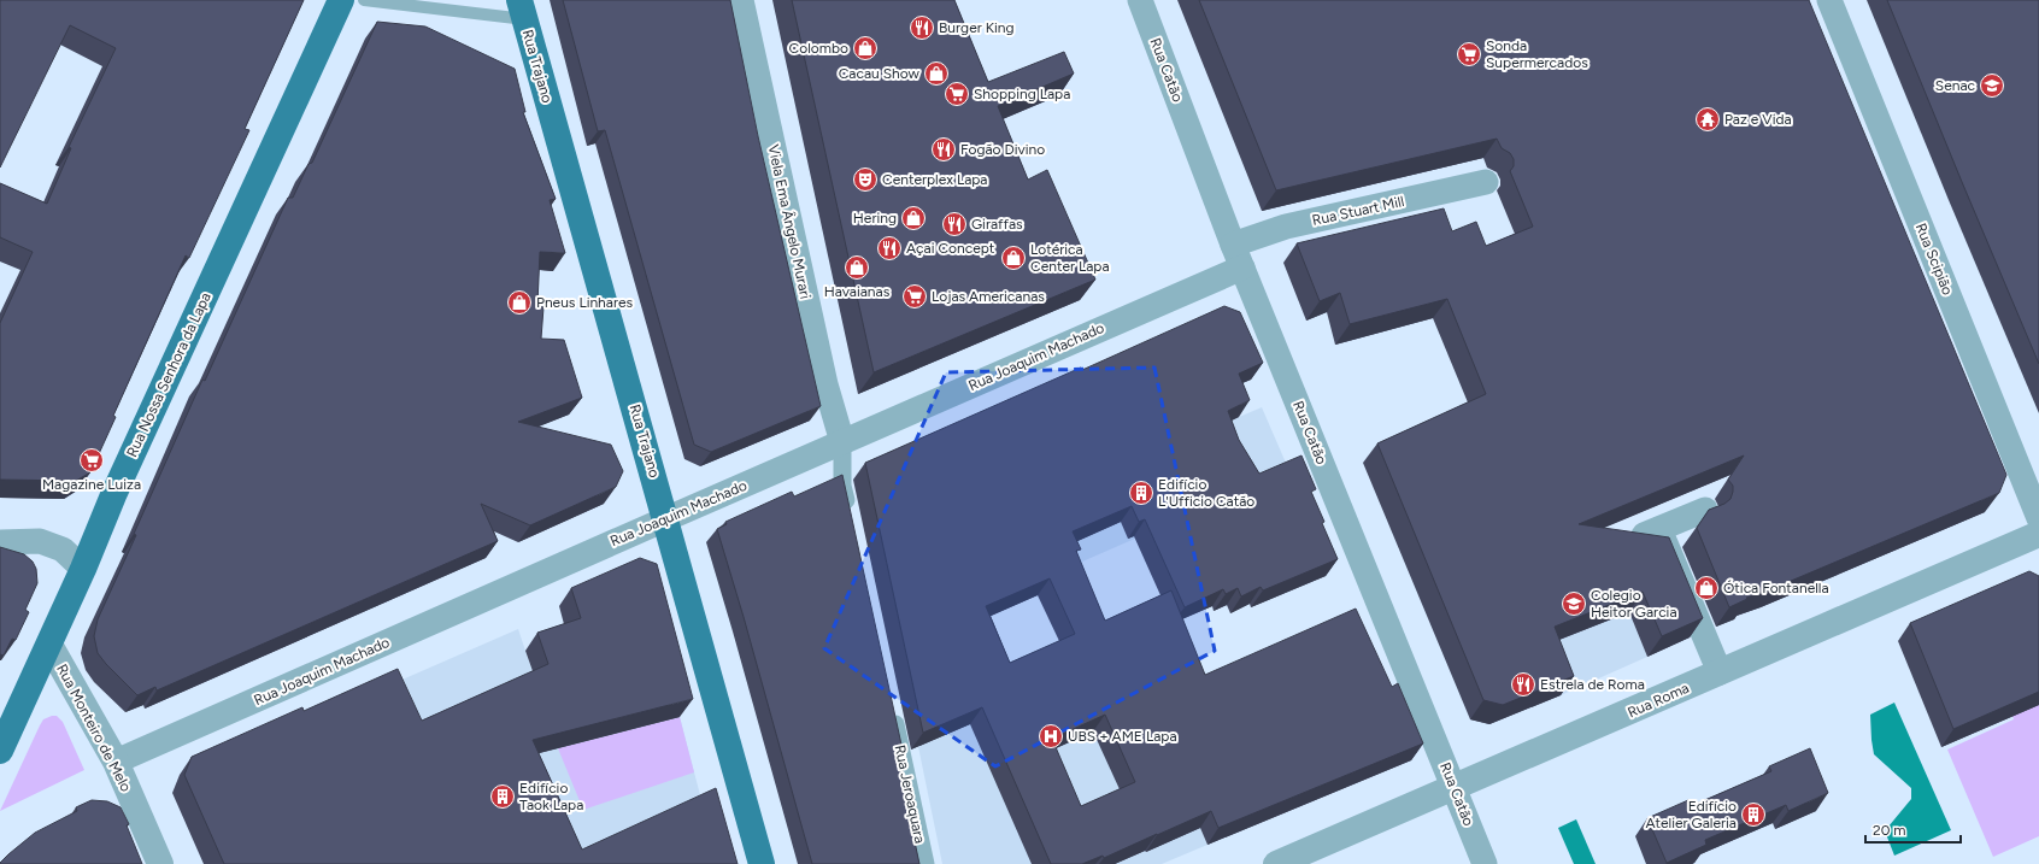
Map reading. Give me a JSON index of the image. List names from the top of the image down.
{
  "streets": {
    "main road": ["Rua Trajano", "Rua Nossa Senhora da Lapa"],
    "street": [
      "Rua Catão",
      "Rua Stuart Mill",
      "Viela Ema Ângelo Murari",
      "Rua Scipião",
      "Rua Joaquim Machado",
      "Rua Roma",
      "Rua Monteiro de Melo",
      "Rua Jeroaquara"
    ]
  },
  "crossings": [
    ["Rua Trajano", "Rua Joaquim Machado"],
    ["Rua Catão", "Rua Stuart Mill"],
    ["Rua Catão", "Rua Joaquim Machado"],
    ["Rua Catão", "Rua Roma"],
    ["Rua Stuart Mill", "Rua Joaquim Machado"],
    ["Viela Ema Ângelo Murari", "Rua Joaquim Machado"],
    ["Rua Joaquim Machado", "Rua Monteiro de Melo"],
    ["Rua Nossa Senhora da Lapa", "Rua Monteiro de Melo"]
  ],
  "places": {
    "restaurant": [
      "Burger King",
      "Fogão Divino",
      "Giraffas",
      "Açai Concept",
      "Estrela de Roma"
    ],
    "shop": [
      "Colombo",
      "Cacau Show",
      "Hering",
      "Lotérica Center Lapa",
      "Havaianas",
      "Pneus Linhares",
      "Ótica Fontanella"
    ],
    "supermarket": [
      "Sonda Supermercados",
      "Shopping Lapa",
      "Lojas Americanas",
      "Magazine Luiza"
    ],
    "school or university": ["Senac", "Colegio Heitor Garcia"],
    "temple": ["Paz e Vida"],
    "theatre": ["Centerplex Lapa"],
    "building": ["Edifício L'Ufficio Catão", "Edifício Taok Lapa", "Edifício Atelier Galeria"],
    "hospital": ["UBS + AME Lapa"]
  },
  "scale_bar": "20 m"
}
